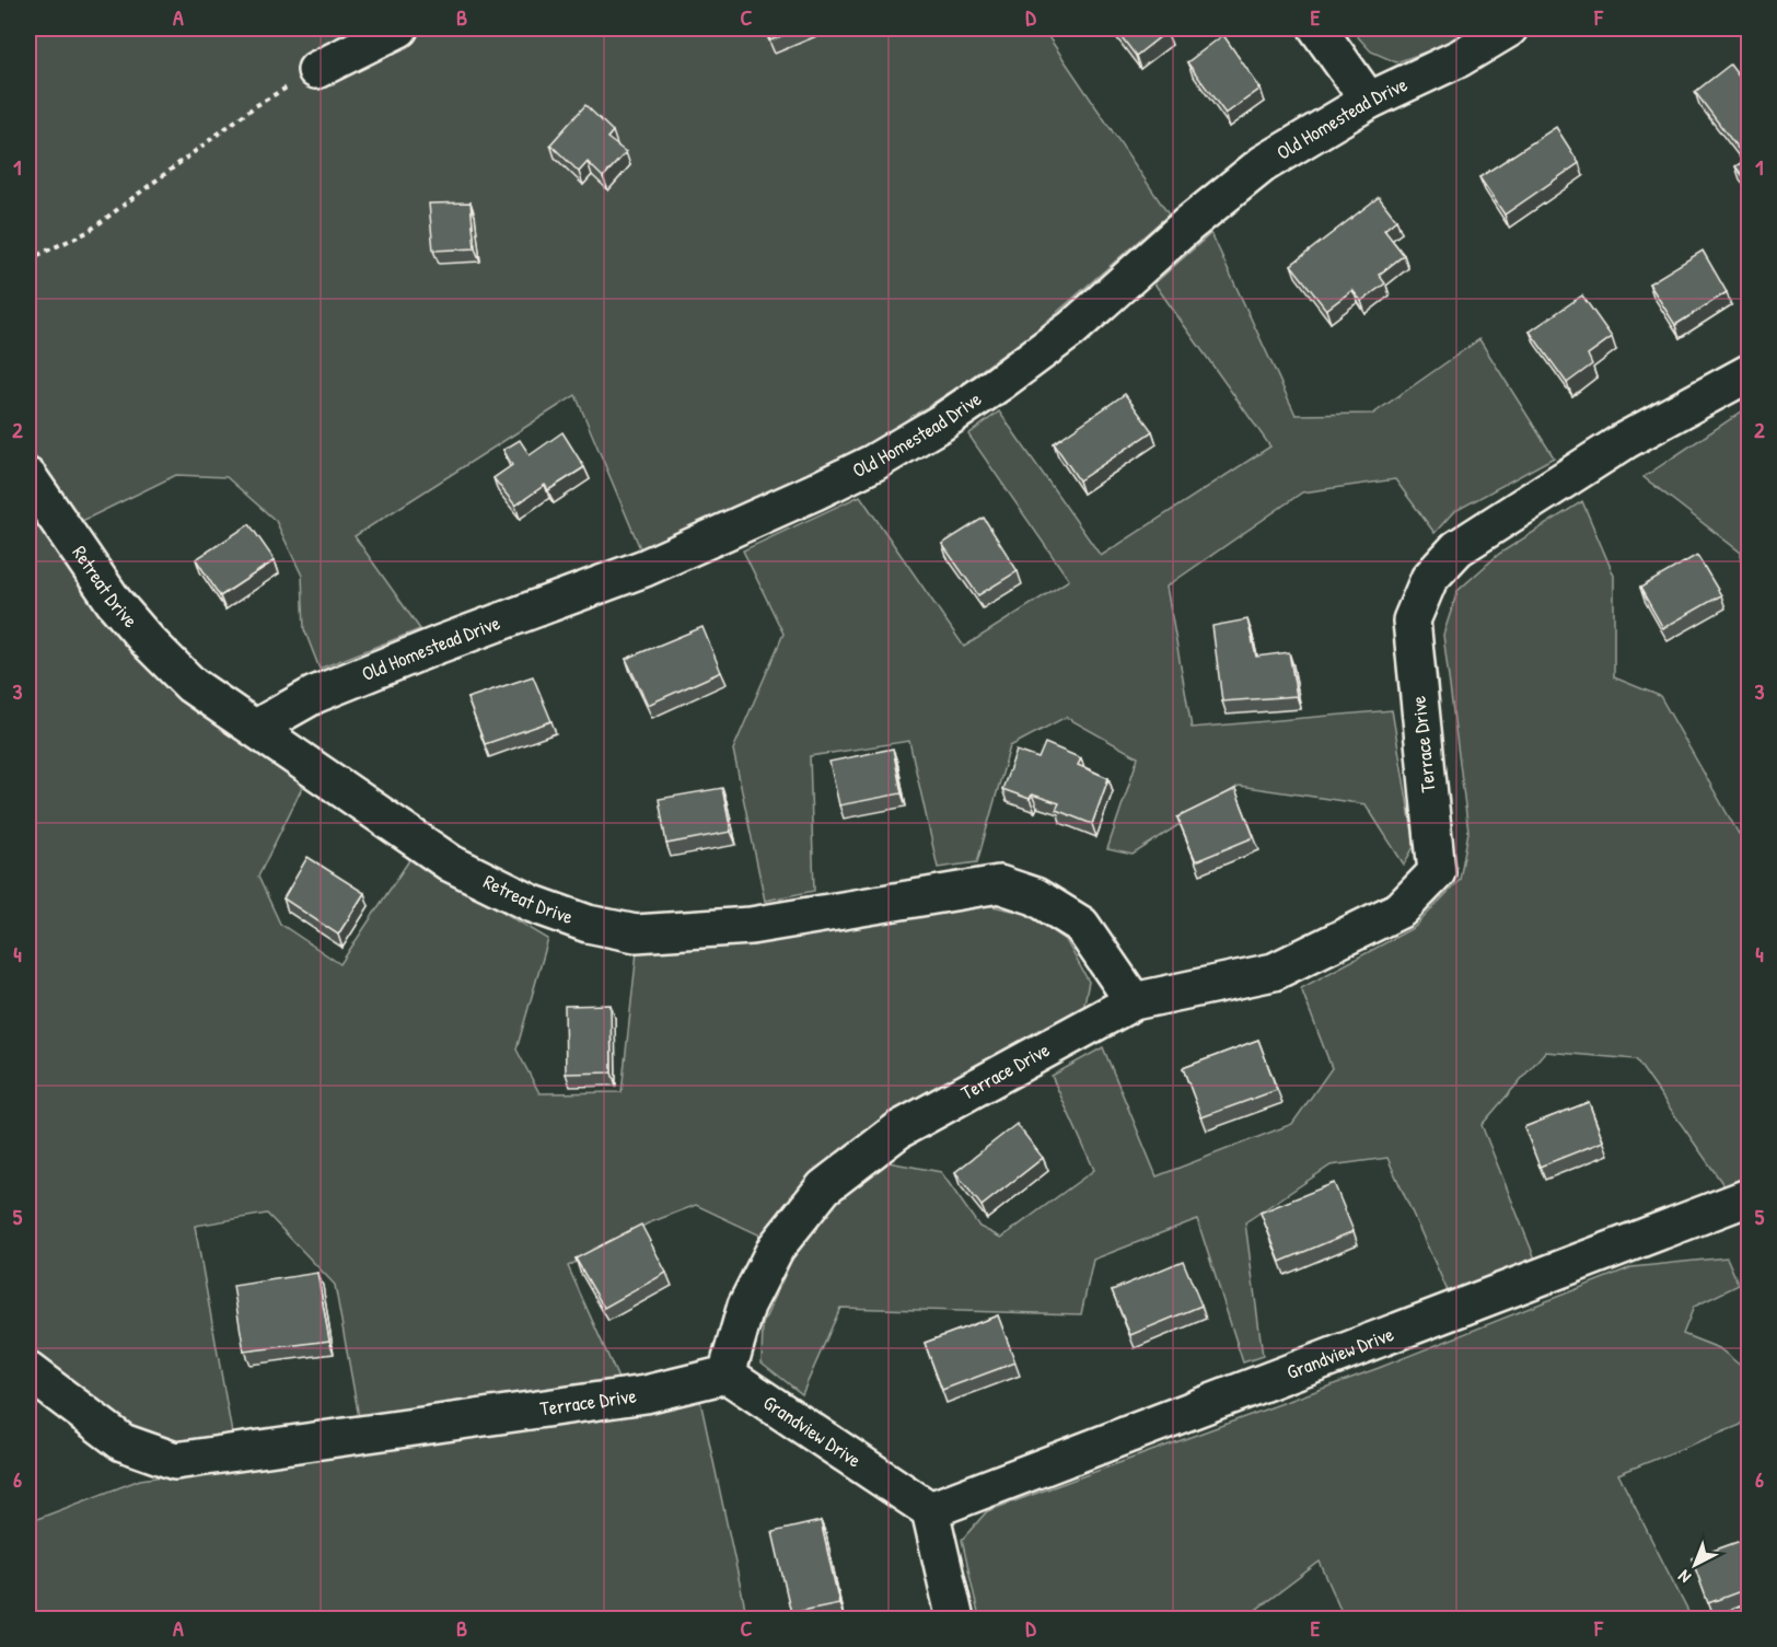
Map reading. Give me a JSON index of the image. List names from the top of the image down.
{
  "streets": {
    "street": [
      "Old Homestead Drive",
      "Retreat Drive",
      "Terrace Drive",
      "Grandview Drive"
    ]
  },
  "crossings": [
    ["Old Homestead Drive", "Retreat Drive"],
    ["Retreat Drive", "Terrace Drive"],
    ["Terrace Drive", "Grandview Drive"]
  ],
  "north": "bottom left",
  "grid": {
    "columns": [
      "A",
      "B",
      "C",
      "D",
      "E",
      "F"
    ],
    "rows": [
      "1",
      "2",
      "3",
      "4",
      "5",
      "6"
    ]
  }
}
